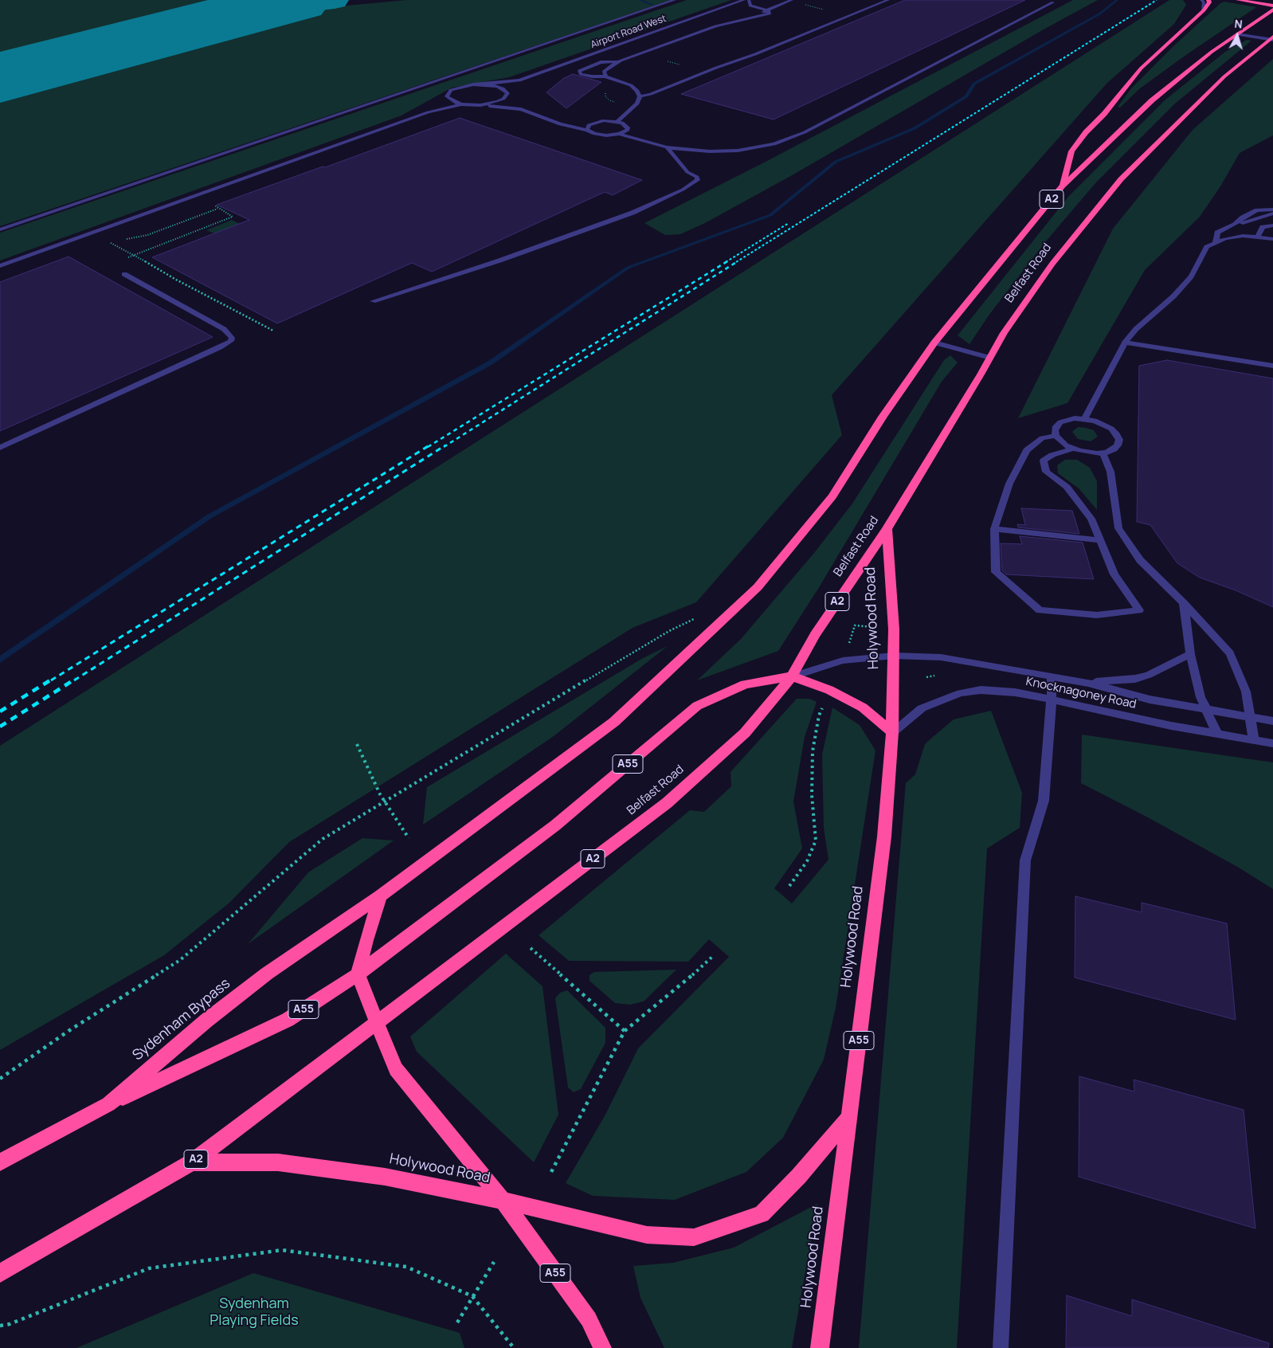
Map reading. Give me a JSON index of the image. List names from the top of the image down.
{
  "streets": {
    "highway": [
      "A2",
      "Belfast Road",
      "Holywood Road",
      "A55",
      "Sydenham Bypass"
    ],
    "street": ["Airport Road West", "Knocknagoney Road"]
  },
  "crossings": [
    ["A2", "Belfast Road"],
    ["A2", "Holywood Road"],
    ["A2", "A55"],
    ["A2", "Sydenham Bypass"],
    ["Belfast Road", "Holywood Road"],
    ["Belfast Road", "A55"],
    ["Holywood Road", "Knocknagoney Road"],
    ["Holywood Road", "A55"],
    ["Knocknagoney Road", "A55"],
    ["A55", "Sydenham Bypass"]
  ],
  "parks": ["Sydenham Playing Fields"],
  "north": "top"
}
